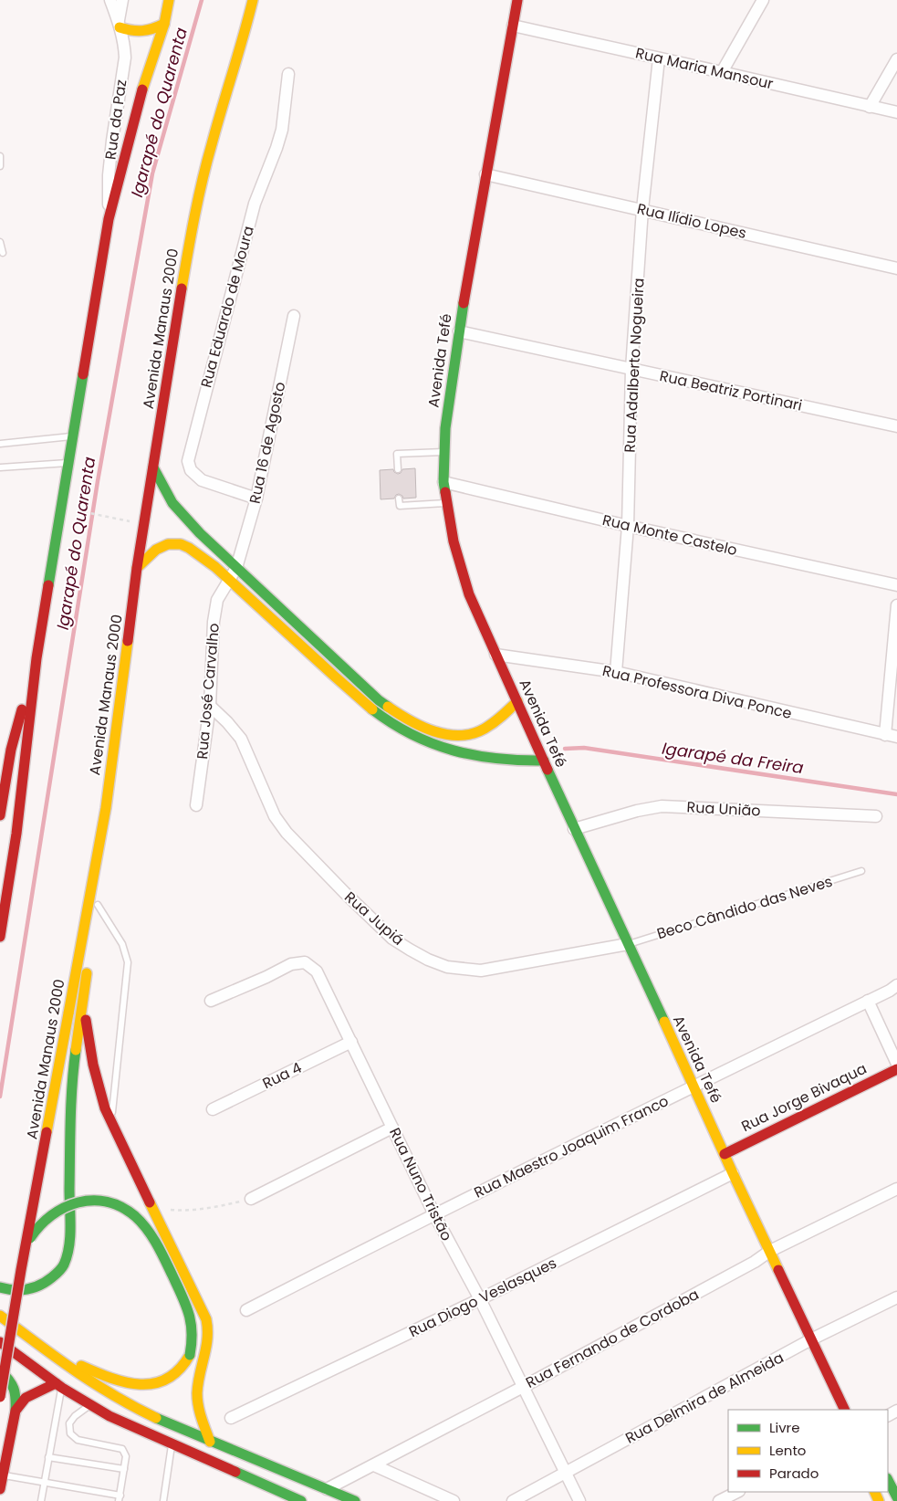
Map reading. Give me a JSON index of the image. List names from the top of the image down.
{
  "streets": {
    "main road": ["Avenida Manaus 2000", "Avenida Tefé", "Rua Jorge Bivaqua"],
    "street": [
      "Rua Maria Mansour",
      "Rua da Paz",
      "Rua Ilídio Lopes",
      "Rua Eduardo de Moura",
      "Rua Adalberto Nogueira",
      "Rua Beatriz Portinari",
      "Rua 16 de Agosto",
      "Rua Monte Castelo",
      "Rua José Carvalho",
      "Rua Professora Diva Ponce",
      "Rua União",
      "Rua Jupiá",
      "Rua 4",
      "Rua Maestro Joaquim Franco",
      "Rua Nuno Tristão",
      "Rua Diogo Veslasques",
      "Rua Fernando de Cordoba",
      "Rua Delmira de Almeida"
    ],
    "lane": ["Beco Cândido das Neves"]
  },
  "crossings": [
    ["Rua Maria Mansour", "Avenida Tefé"],
    ["Rua Maria Mansour", "Rua Adalberto Nogueira"],
    ["Rua Ilídio Lopes", "Avenida Tefé"],
    ["Rua Ilídio Lopes", "Rua Adalberto Nogueira"],
    ["Rua Eduardo de Moura", "Rua 16 de Agosto"],
    ["Avenida Tefé", "Rua Beatriz Portinari"],
    ["Avenida Tefé", "Rua Monte Castelo"],
    ["Avenida Tefé", "Rua Professora Diva Ponce"],
    ["Avenida Tefé", "Rua União"],
    ["Avenida Tefé", "Beco Cândido das Neves"],
    ["Avenida Tefé", "Rua Jupiá"],
    ["Avenida Tefé", "Rua Jorge Bivaqua"],
    ["Avenida Tefé", "Rua Maestro Joaquim Franco"],
    ["Avenida Tefé", "Rua Diogo Veslasques"],
    ["Avenida Tefé", "Rua Fernando de Cordoba"],
    ["Avenida Tefé", "Rua Delmira de Almeida"],
    ["Rua Adalberto Nogueira", "Rua Beatriz Portinari"],
    ["Rua Adalberto Nogueira", "Rua Monte Castelo"],
    ["Rua Adalberto Nogueira", "Rua Professora Diva Ponce"],
    ["Rua 16 de Agosto", "Rua José Carvalho"],
    ["Rua José Carvalho", "Rua Jupiá"],
    ["Beco Cândido das Neves", "Rua Jupiá"],
    ["Rua 4", "Rua Nuno Tristão"],
    ["Rua Maestro Joaquim Franco", "Rua Nuno Tristão"],
    ["Rua Nuno Tristão", "Rua Diogo Veslasques"],
    ["Rua Nuno Tristão", "Rua Fernando de Cordoba"],
    ["Rua Nuno Tristão", "Rua Delmira de Almeida"]
  ],
  "water": ["Igarapé do Quarenta", "Igarapé da Freira"],
  "legend": ["Livre", "Lento", "Parado"]
}
